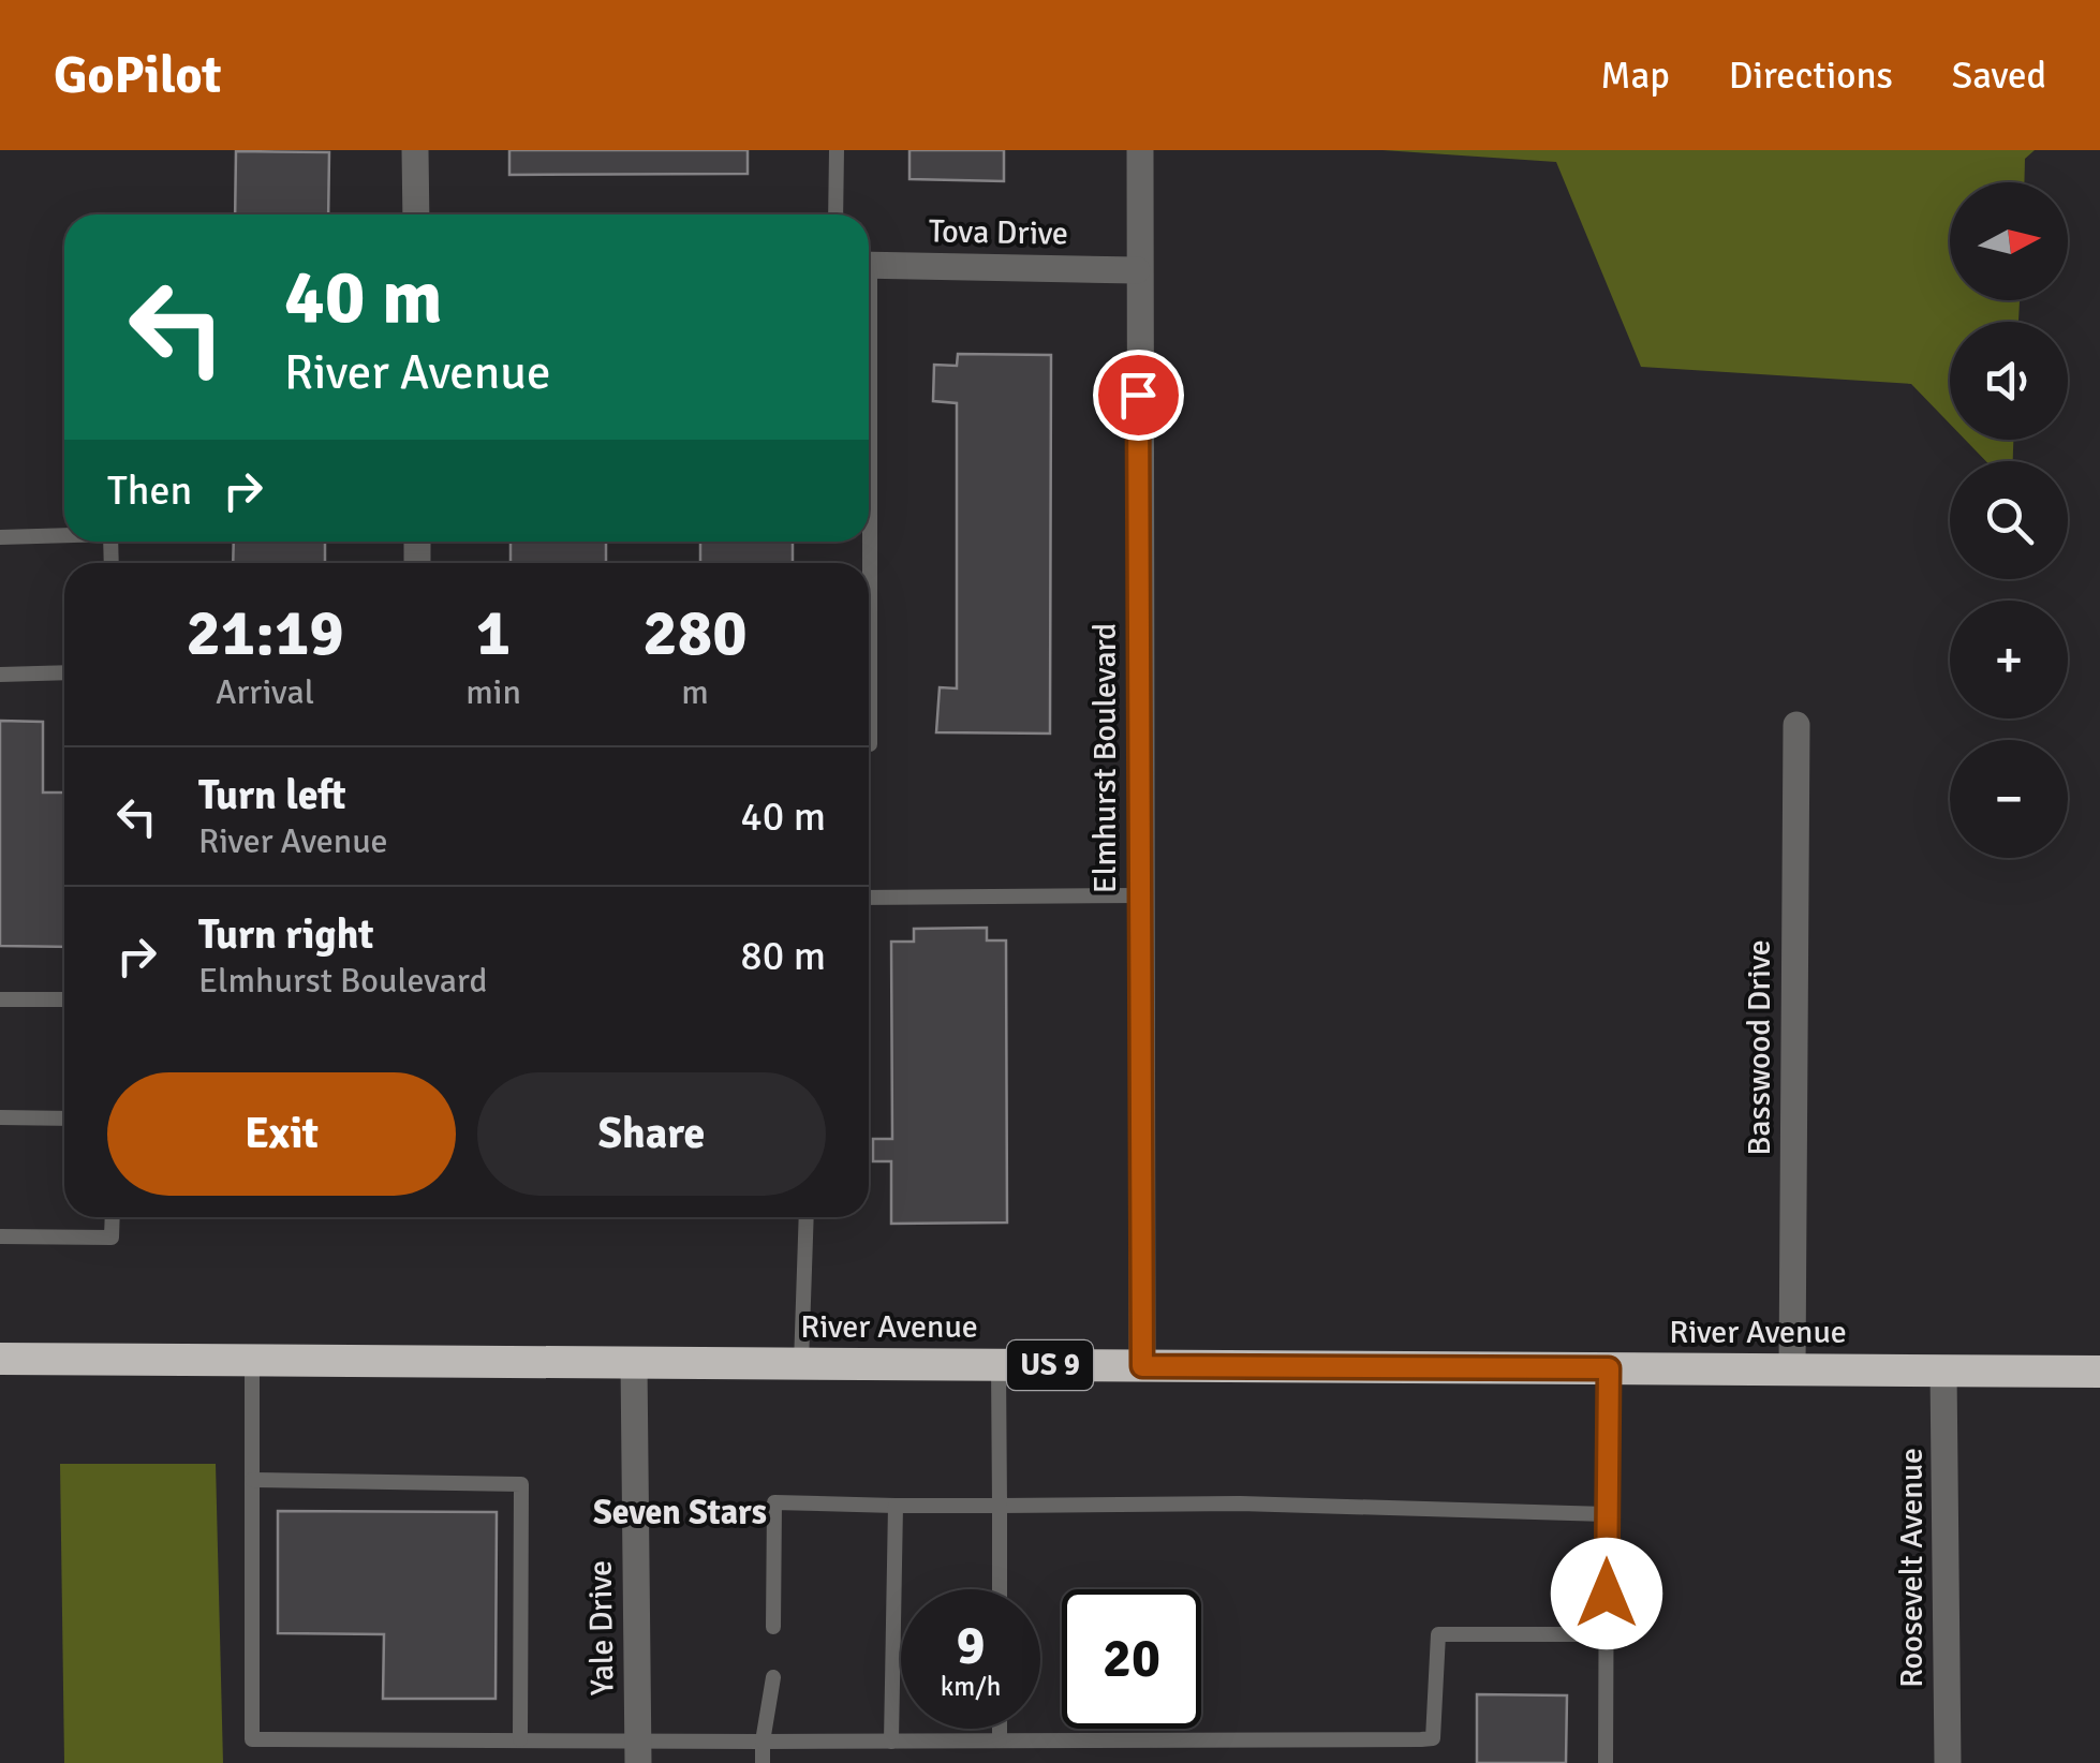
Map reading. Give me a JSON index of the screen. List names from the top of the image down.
{
  "streets": {
    "highway": ["River Avenue", "US 9"],
    "street": [
      "Tova Drive",
      "Elmhurst Boulevard",
      "Basswood Drive",
      "Roosevelt Avenue",
      "Yale Drive"
    ]
  },
  "crossings": [
    ["Tova Drive", "Elmhurst Boulevard"],
    ["Elmhurst Boulevard", "River Avenue"],
    ["Basswood Drive", "River Avenue"],
    ["River Avenue", "Roosevelt Avenue"],
    ["River Avenue", "Yale Drive"]
  ],
  "districts": ["Seven Stars"],
  "north": "right",
  "page": {
    "header": "GoPilot",
    "nav": ["Map", "Directions", "Saved"],
    "map_buttons": ["+", "−"],
    "turn": ["40 m", "River Avenue"],
    "then": "Then",
    "eta": [
      "21:19",
      "Arrival",
      "1",
      "min",
      "280",
      "m"
    ],
    "list": [
      {
        "name": "Turn left",
        "note": "River Avenue",
        "value": "40 m"
      },
      {
        "name": "Turn right",
        "note": "Elmhurst Boulevard",
        "value": "80 m"
      }
    ],
    "buttons": ["Exit", "Share"],
    "speed": "9 km/h",
    "limit": "20"
  }
}
